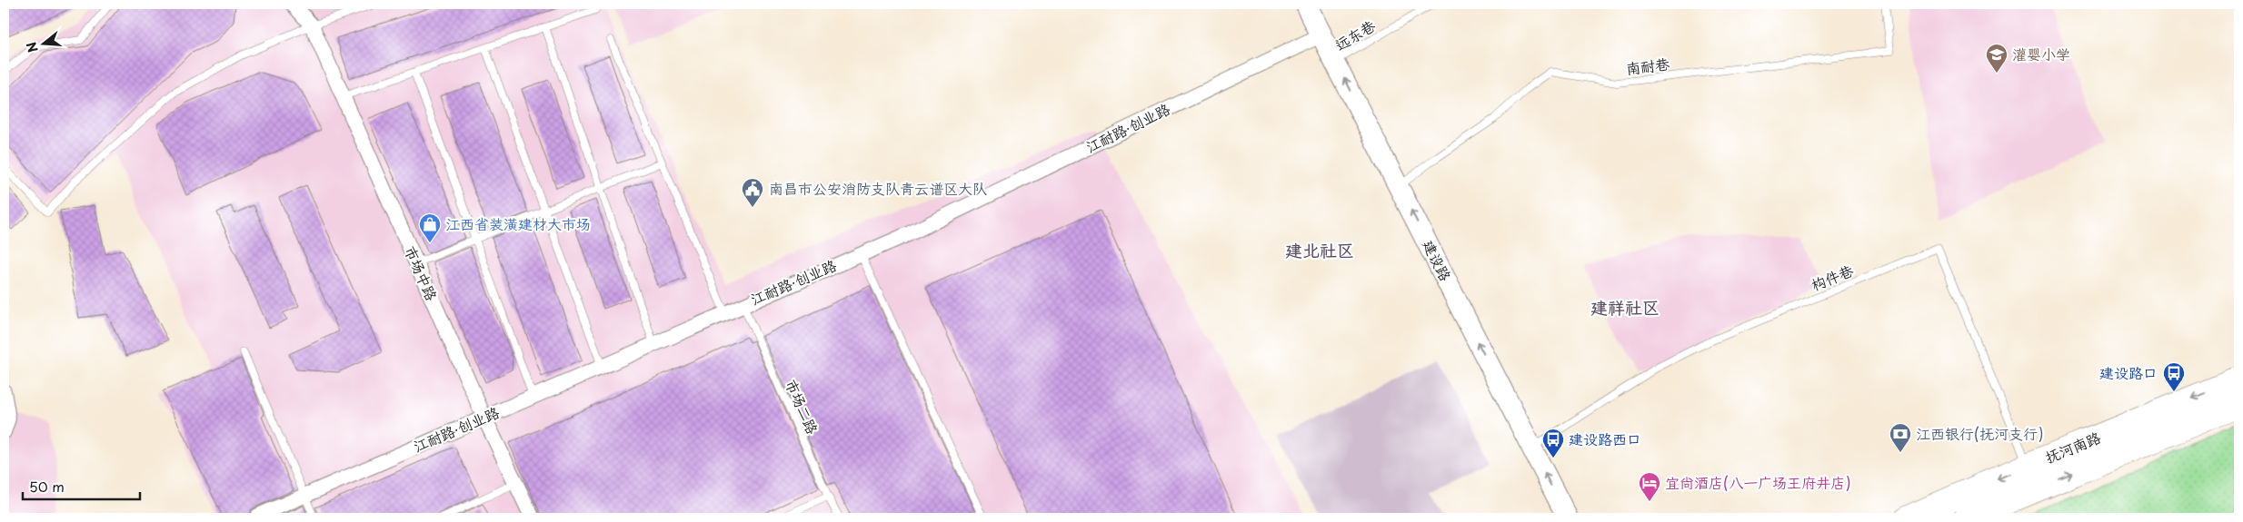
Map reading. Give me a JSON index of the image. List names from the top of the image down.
{
  "streets": {
    "highway": ["抚河南路"],
    "main road": ["建设路"],
    "street": ["江耐路·创业路", "市场中路"],
    "lane": [
      "远东巷",
      "南耐巷",
      "构件巷",
      "市场二路"
    ]
  },
  "crossings": [
    ["远东巷", "建设路"],
    ["南耐巷", "建设路"],
    ["江耐路·创业路", "建设路"],
    ["江耐路·创业路", "市场中路"],
    ["江耐路·创业路", "市场二路"],
    ["建设路", "构件巷"],
    ["构件巷", "抚河南路"]
  ],
  "one_way": ["建设路"],
  "districts": ["建北社区", "建祥社区"],
  "places": {
    "school or university": ["灌婴小学"],
    "public building": ["南昌市公安消防支队青云谱区大队"],
    "shop": ["江西省装潢建材大市场"],
    "bus stop": ["建设路口", "建设路西口"],
    "bank": ["江西银行(抚河支行)"],
    "hotel": ["宜尚酒店(八一广场王府井店)"]
  },
  "scale_bar": "50 m",
  "north": "left"
}
